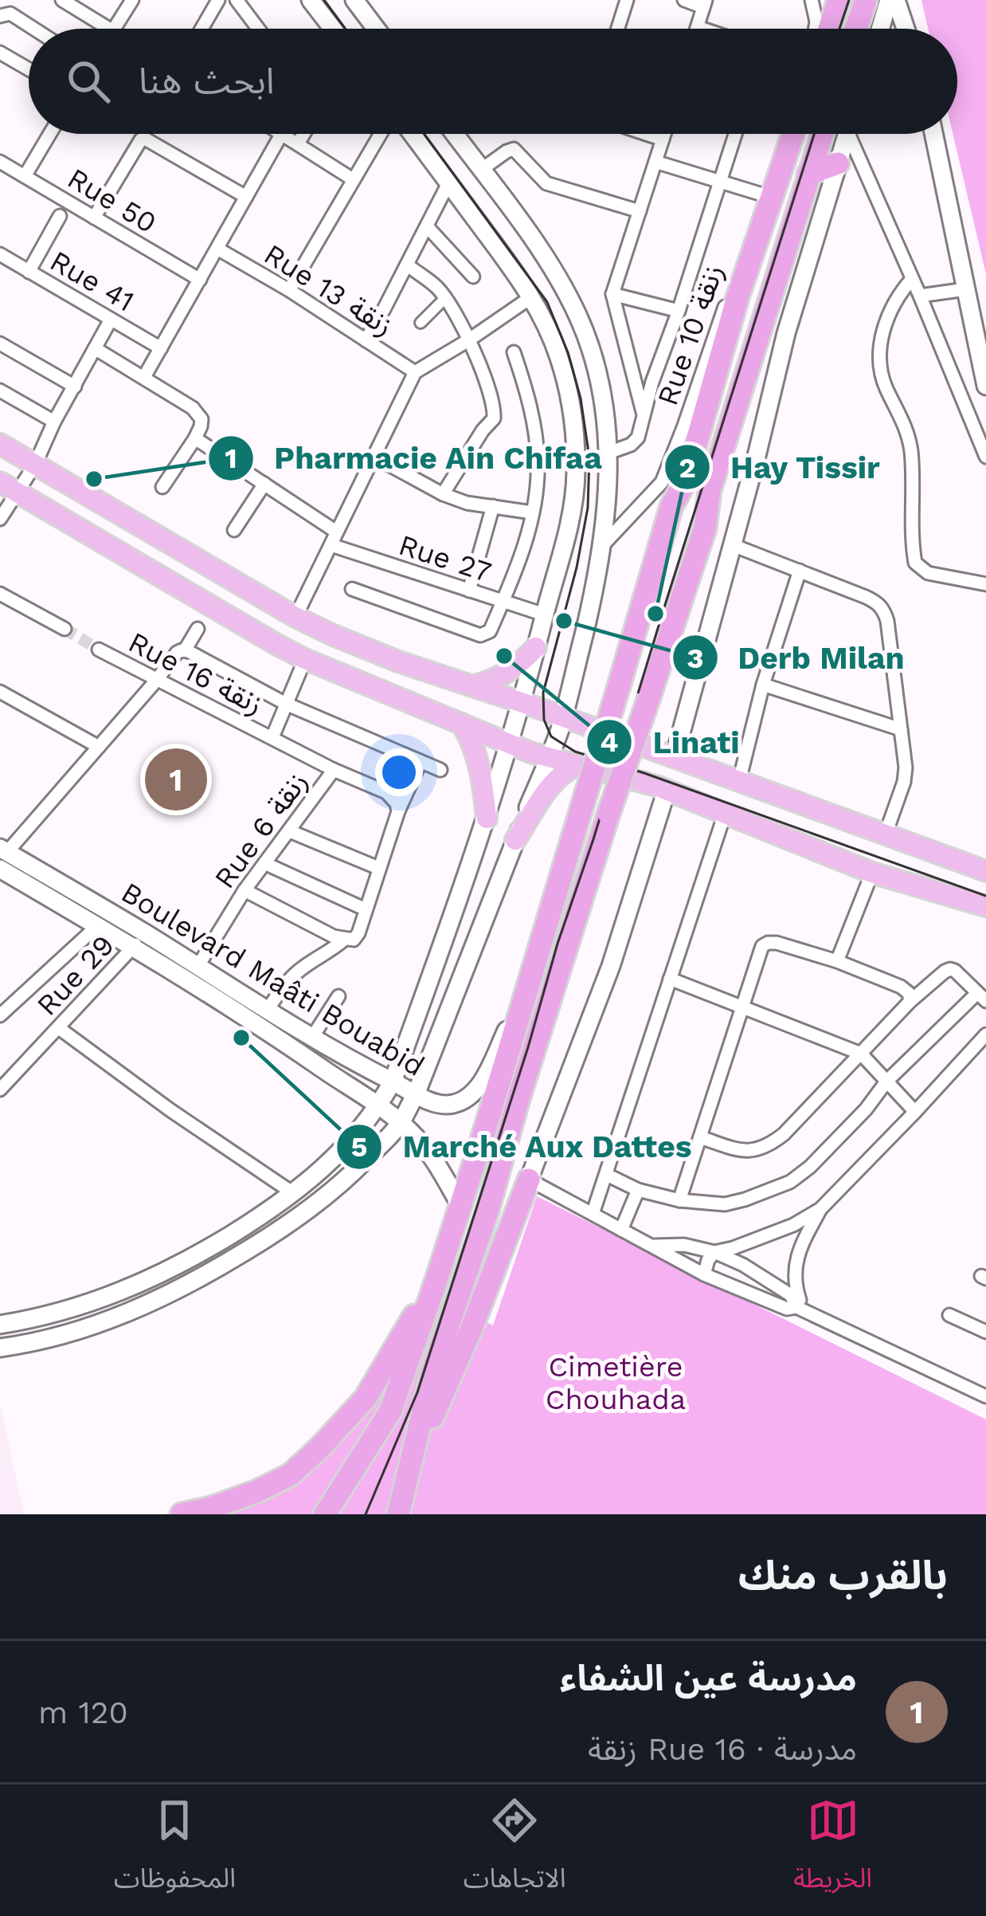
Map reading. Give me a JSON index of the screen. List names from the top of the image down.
{
  "streets": {
    "main road": ["Boulevard Maâti Bouabid"],
    "street": [
      "Rue 50",
      "Rue 41",
      "Rue 13 زنقة",
      "Rue 10 زنقة",
      "Rue 27",
      "Rue 16 زنقة",
      "Rue 6 زنقة",
      "Rue 29"
    ]
  },
  "crossings": [
    ["Rue 16 زنقة", "Rue 6 زنقة"],
    ["Rue 6 زنقة", "Boulevard Maâti Bouabid"],
    ["Rue 29", "Boulevard Maâti Bouabid"]
  ],
  "parks": ["Cimetière Chouhada"],
  "places": [
    "Pharmacie Ain Chifaa",
    "Hay Tissir",
    "Derb Milan",
    "Linati",
    "Marché Aux Dattes"
  ],
  "page": {
    "search": "ابحث هنا",
    "pins": "1",
    "heading": "بالقرب منك",
    "list": [
      {
        "mark": "1",
        "name": "مدرسة عين الشفاء",
        "note": "مدرسة · Rue 16 زنقة",
        "value": "120 m"
      }
    ],
    "nav": ["الخريطة", "الاتجاهات", "المحفوظات"]
  }
}
